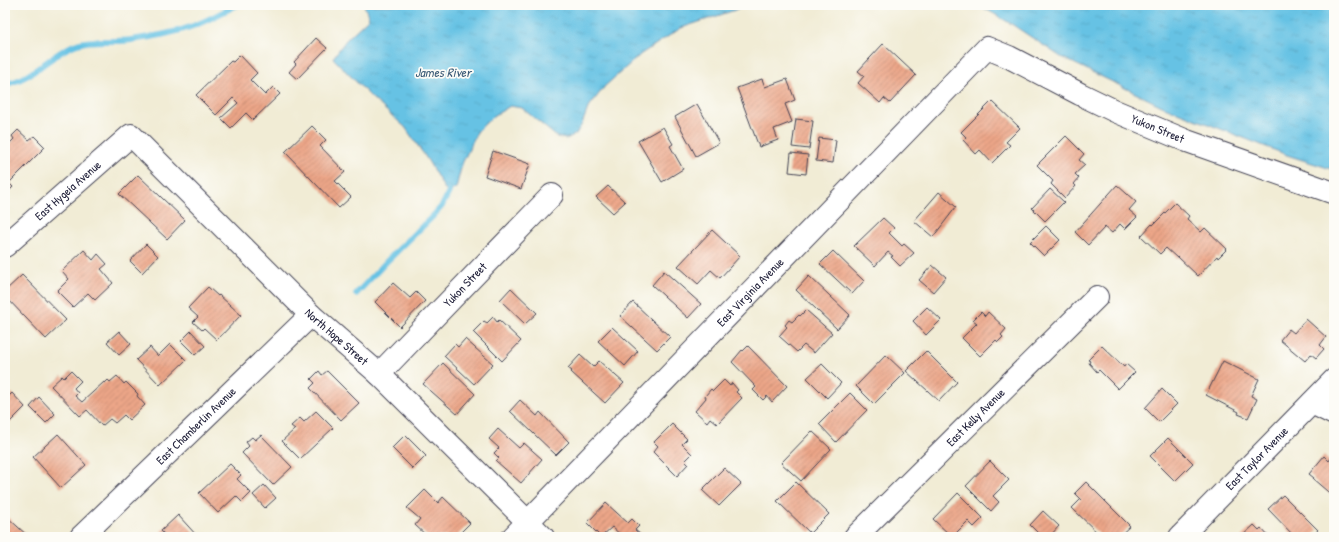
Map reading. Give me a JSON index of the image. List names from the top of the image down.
{
  "streets": {
    "street": [
      "Yukon Street",
      "East Hygeia Avenue",
      "East Virginia Avenue",
      "North Hope Street",
      "East Kelly Avenue",
      "East Chamberlin Avenue",
      "East Taylor Avenue"
    ]
  },
  "crossings": [
    ["Yukon Street", "East Virginia Avenue"],
    ["Yukon Street", "North Hope Street"],
    ["East Hygeia Avenue", "North Hope Street"],
    ["East Virginia Avenue", "North Hope Street"],
    ["North Hope Street", "East Chamberlin Avenue"]
  ],
  "water": ["James River"]
}
